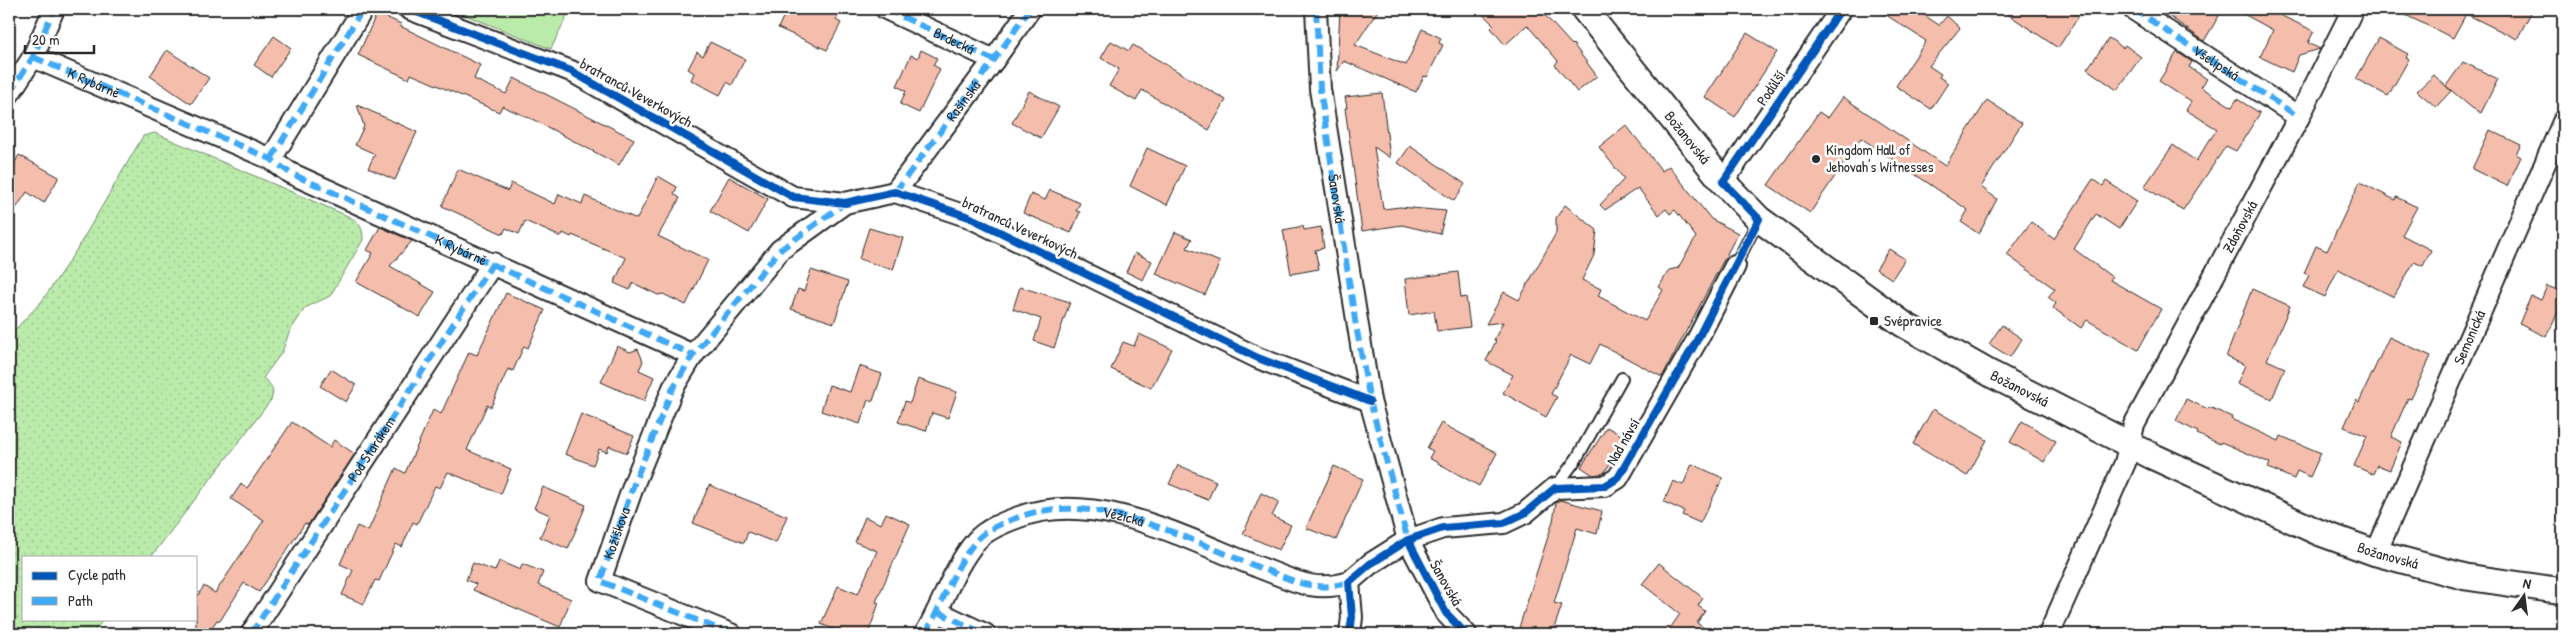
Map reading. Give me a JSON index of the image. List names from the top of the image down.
{
  "streets": {
    "street": [
      "Brdecká",
      "Všelipská",
      "K Rybárně",
      "Podůlší",
      "bratranců Veverkových",
      "Rašínská",
      "Božanovská",
      "Šanovská",
      "Zdoňovská",
      "Semonická",
      "Nad návsí",
      "Pod Starákem",
      "Věžická",
      "Kožíškova"
    ]
  },
  "crossings": [
    ["Brdecká", "Rašínská"],
    ["Všelipská", "Zdoňovská"],
    ["K Rybárně", "Pod Starákem"],
    ["K Rybárně", "Kožíškova"],
    ["Podůlší", "Božanovská"],
    ["bratranců Veverkových", "Rašínská"],
    ["bratranců Veverkových", "Šanovská"],
    ["Božanovská", "Zdoňovská"],
    ["Božanovská", "Semonická"],
    ["Božanovská", "Nad návsí"]
  ],
  "places": {
    "other": ["Kingdom Hall of Jehovah's Witnesses"],
    "transit": ["Svépravice"]
  },
  "legend": ["Cycle path", "Path"],
  "scale_bar": "20 m",
  "north": "top"
}
